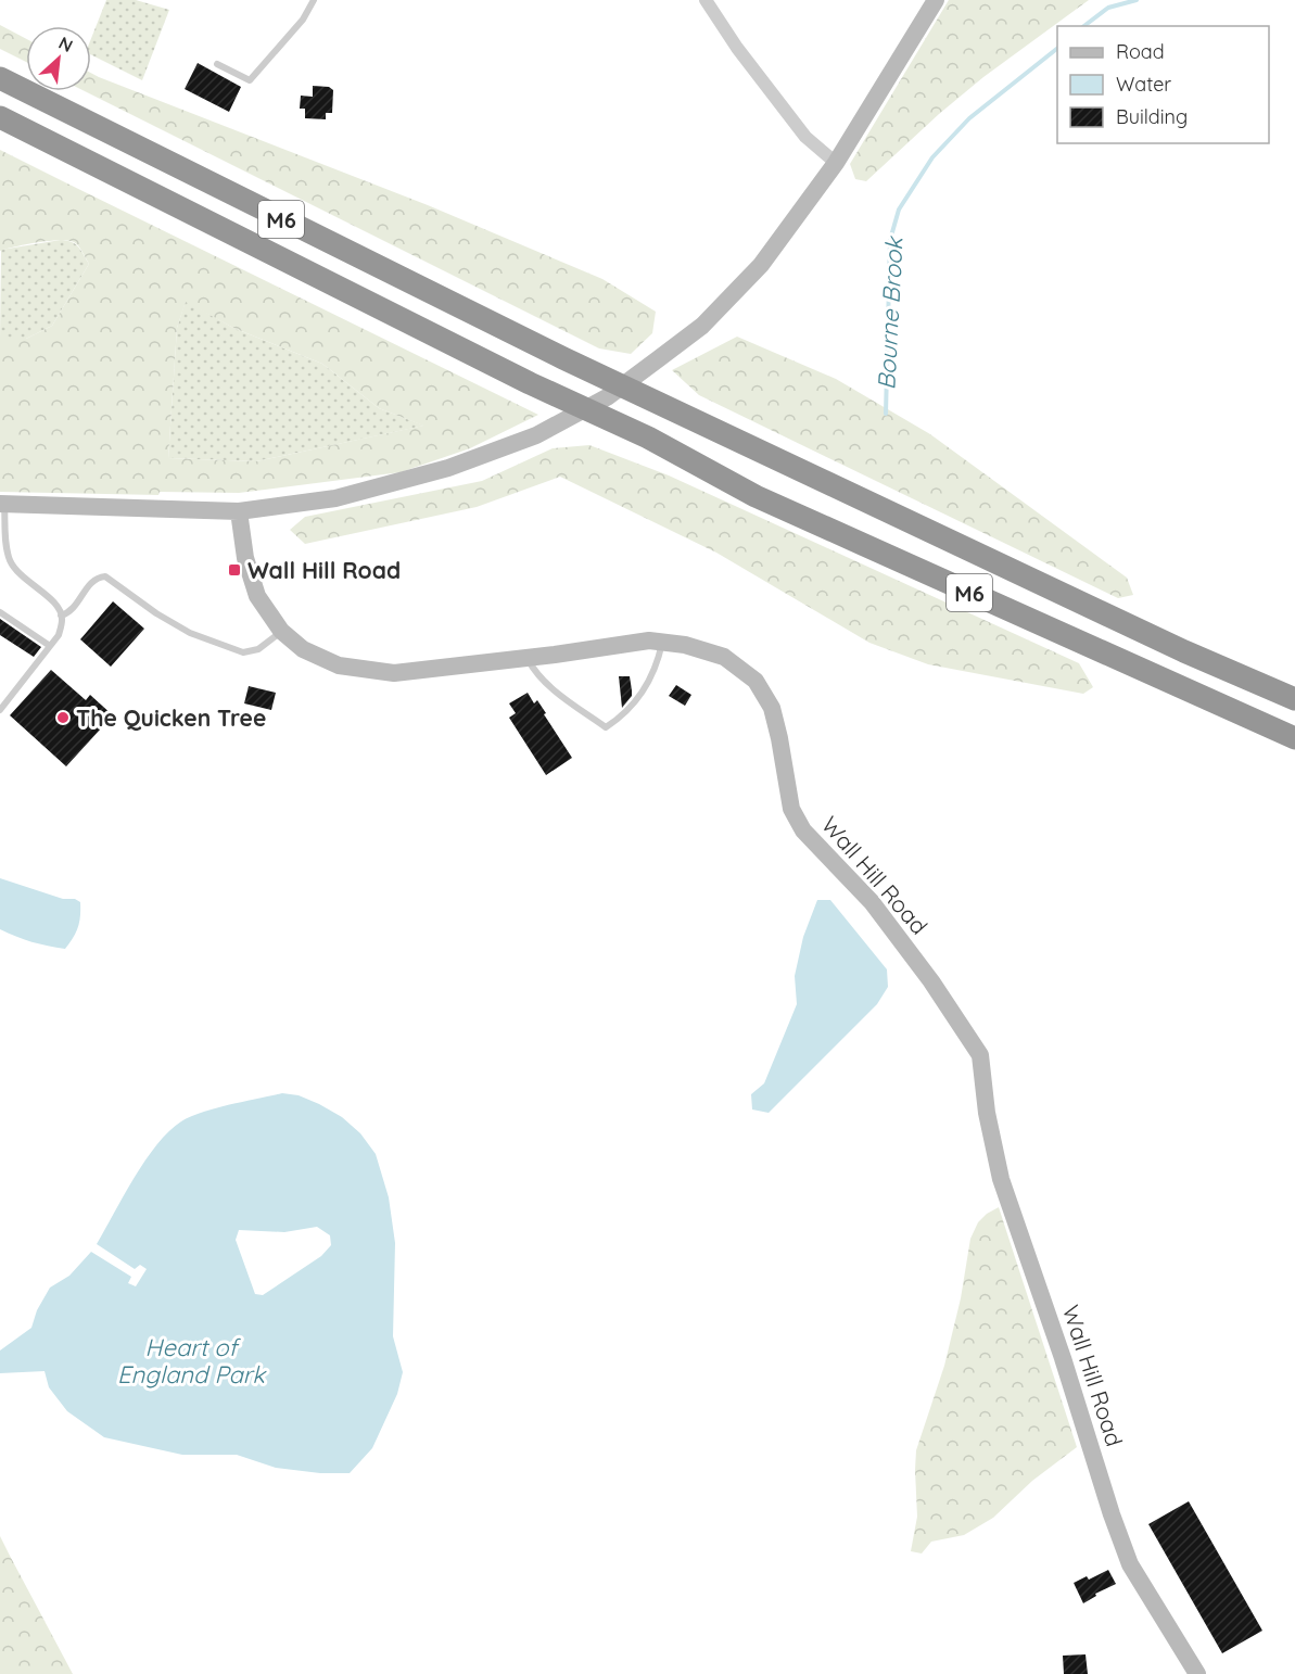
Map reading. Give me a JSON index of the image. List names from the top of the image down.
{
  "streets": {
    "highway": ["M6"],
    "street": ["Wall Hill Road"]
  },
  "water": ["Bourne Brook", "Heart of England Park"],
  "places": {
    "transit": ["Wall Hill Road"],
    "other": ["The Quicken Tree"]
  },
  "legend": ["Road", "Water", "Building"],
  "north": "top right"
}
